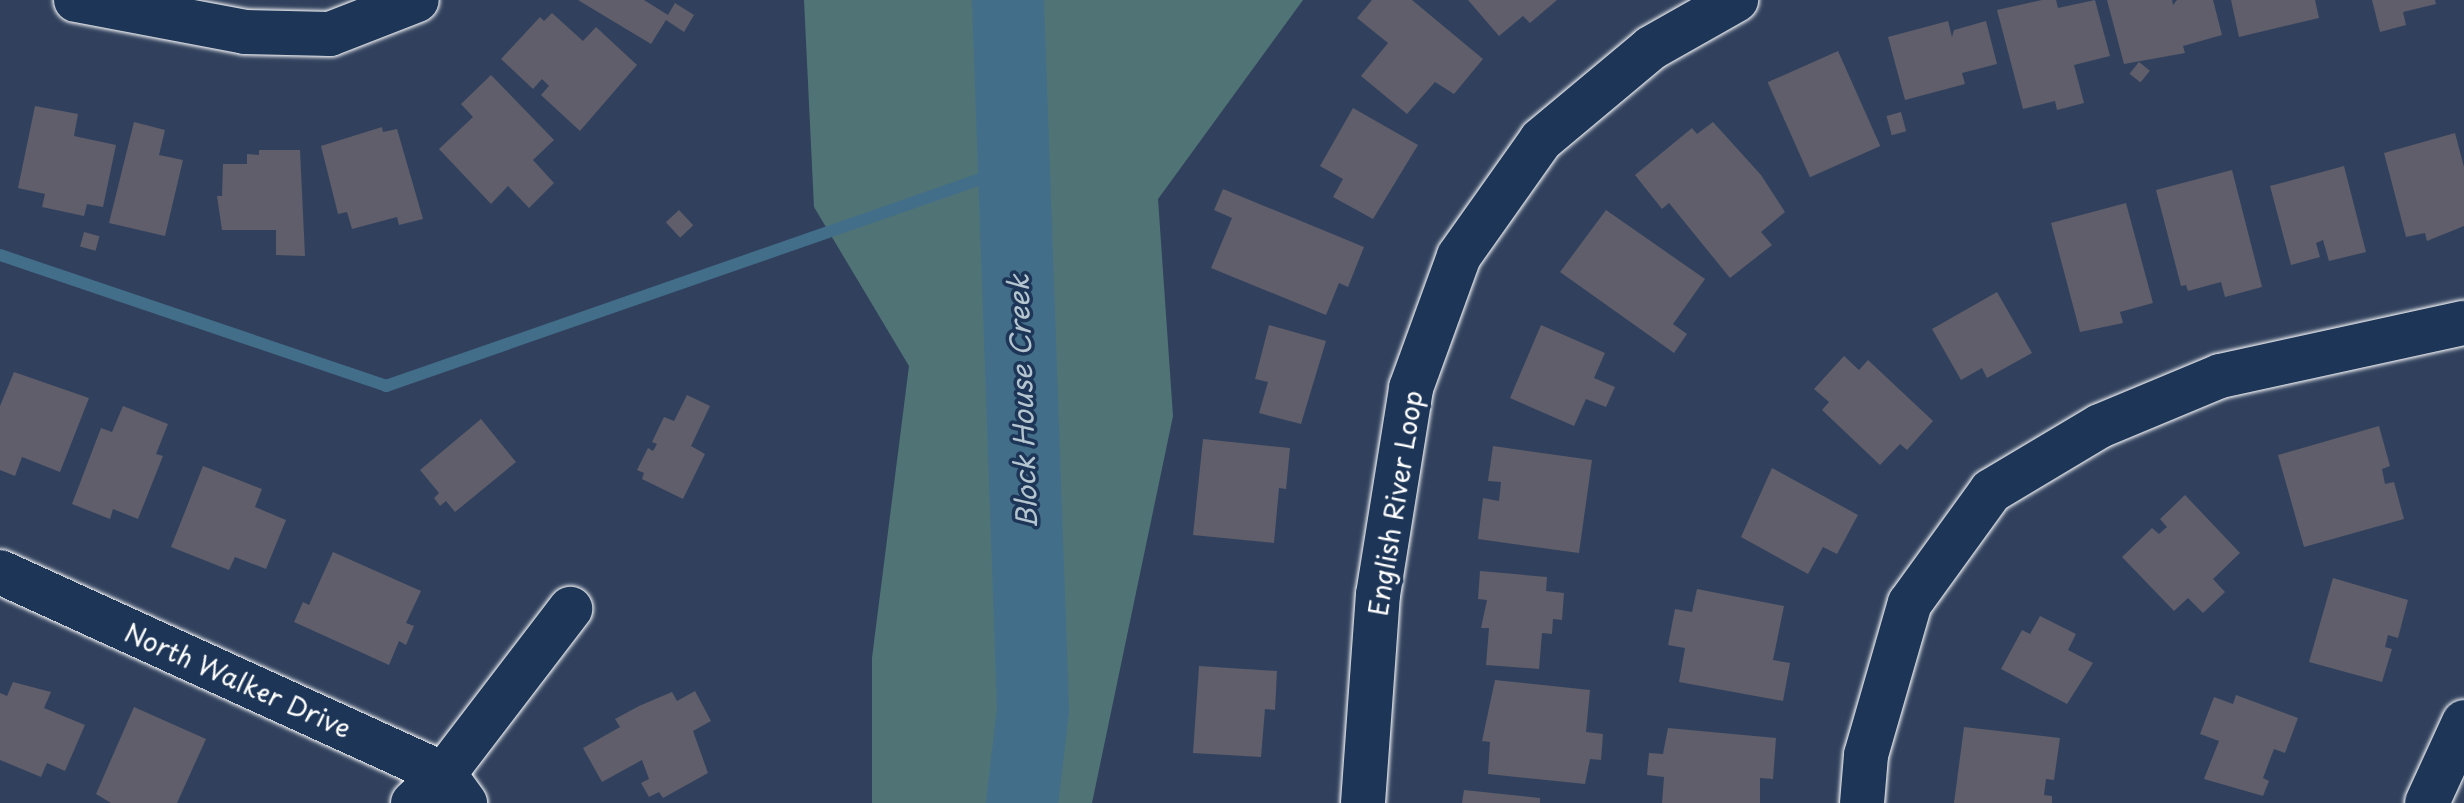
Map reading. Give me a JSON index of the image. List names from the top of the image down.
{
  "streets": {
    "street": ["English River Loop", "North Walker Drive"]
  },
  "water": ["Block House Creek"]
}
